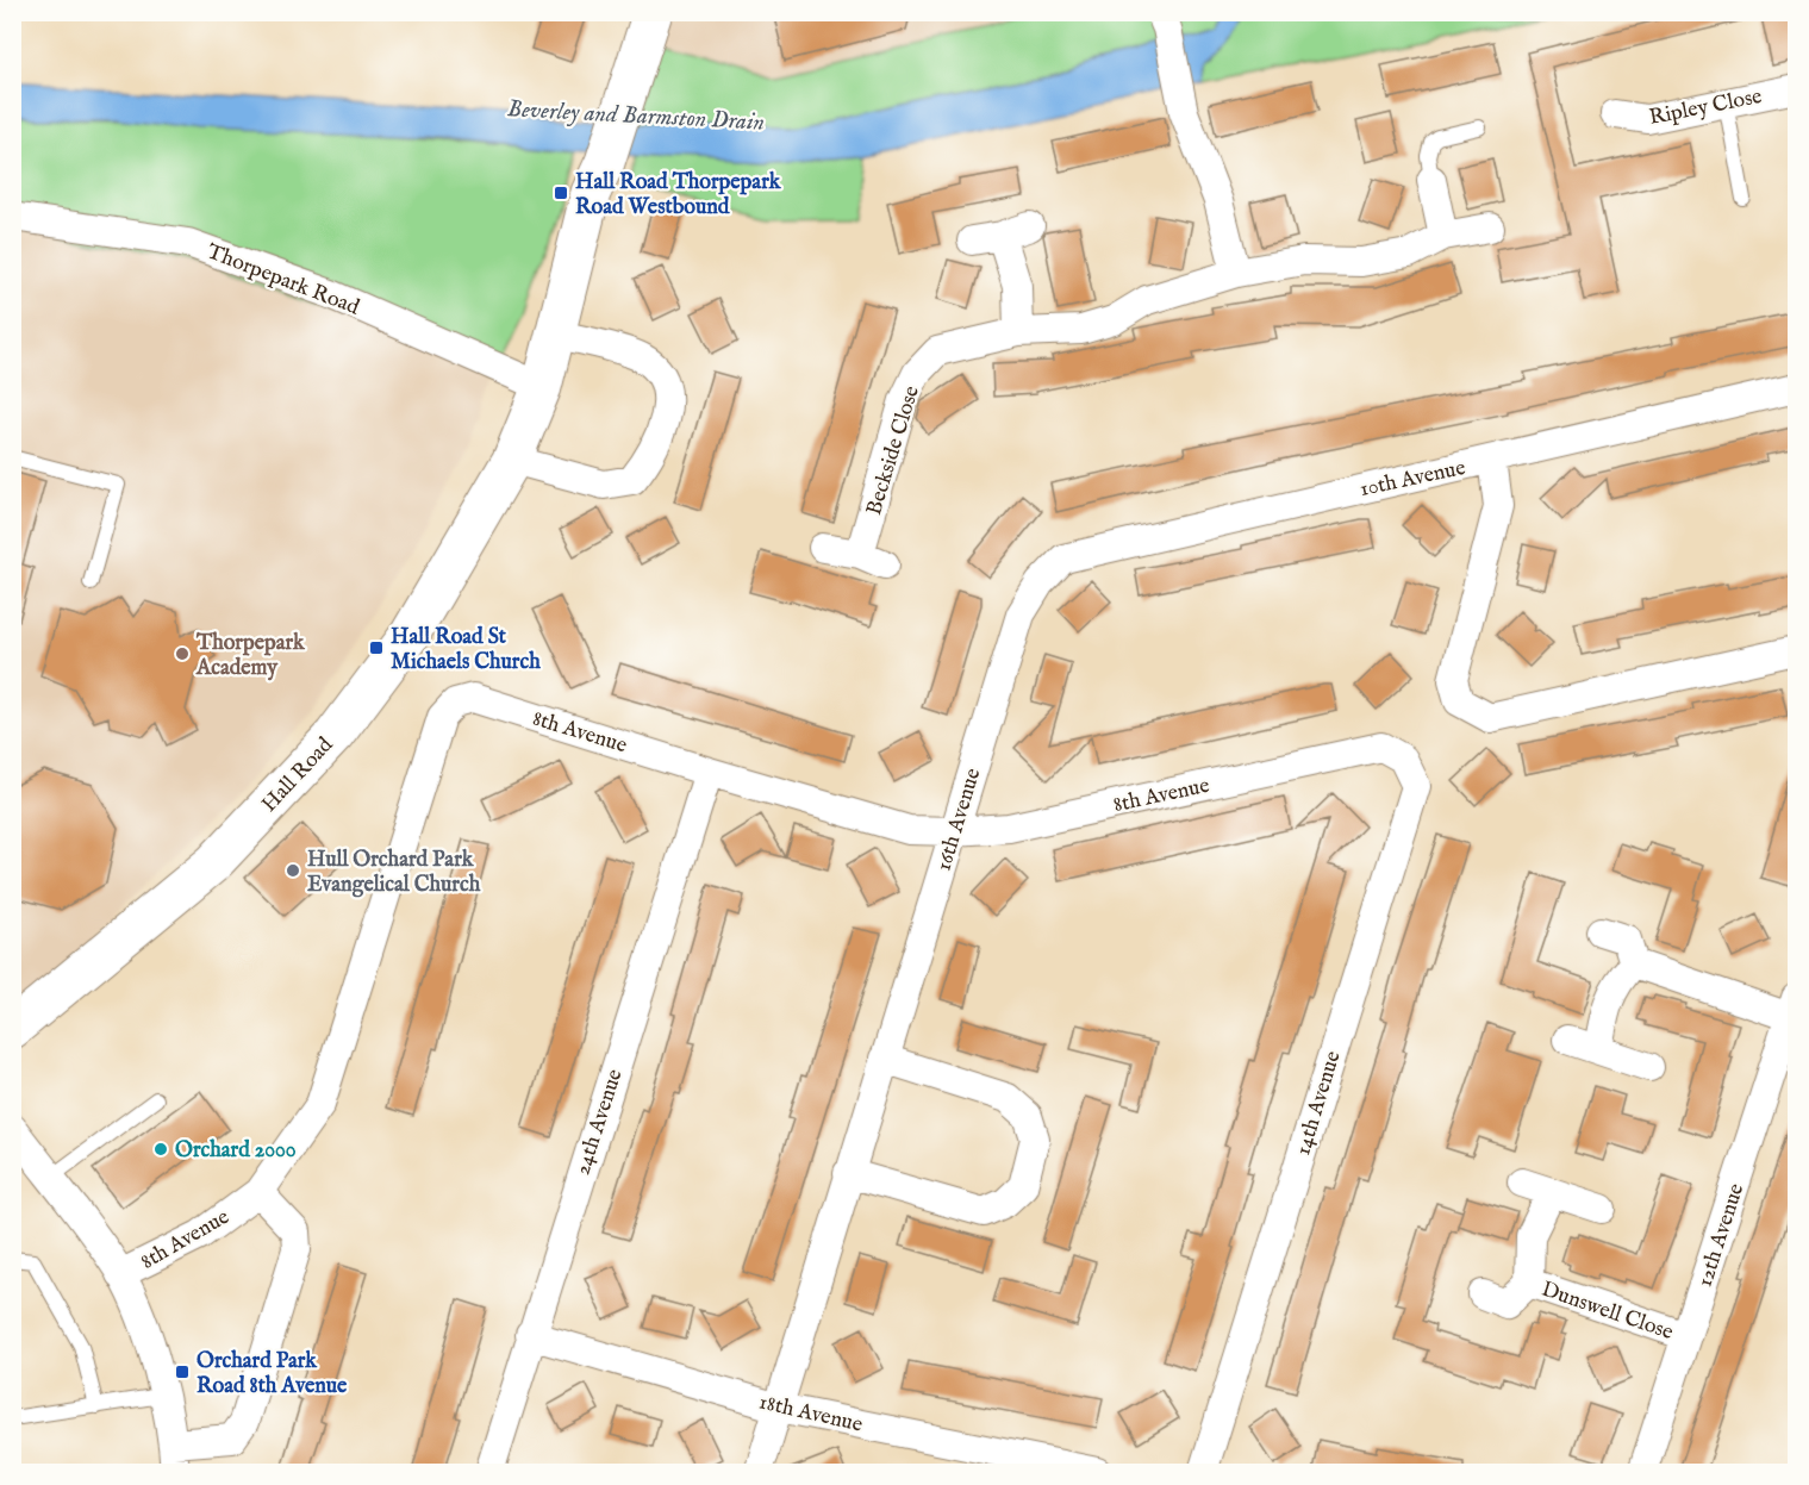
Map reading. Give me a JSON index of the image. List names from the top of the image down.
{
  "streets": {
    "street": [
      "Ripley Close",
      "Thorpepark Road",
      "Beckside Close",
      "10th Avenue",
      "8th Avenue",
      "Hall Road",
      "16th Avenue",
      "14th Avenue",
      "24th Avenue",
      "12th Avenue",
      "Dunswell Close",
      "18th Avenue"
    ]
  },
  "crossings": [
    ["Thorpepark Road", "Hall Road"],
    ["10th Avenue", "16th Avenue"],
    ["8th Avenue", "16th Avenue"],
    ["8th Avenue", "14th Avenue"],
    ["8th Avenue", "24th Avenue"],
    ["16th Avenue", "18th Avenue"],
    ["24th Avenue", "18th Avenue"],
    ["12th Avenue", "Dunswell Close"]
  ],
  "water": ["Beverley and Barmston Drain"],
  "places": {
    "transit": ["Hall Road Thorpepark Road Westbound", "Hall Road St Michaels Church", "Orchard Park Road 8th Avenue"],
    "other": ["Thorpepark Academy", "Hull Orchard Park Evangelical Church", "Orchard 2000"]
  }
}
